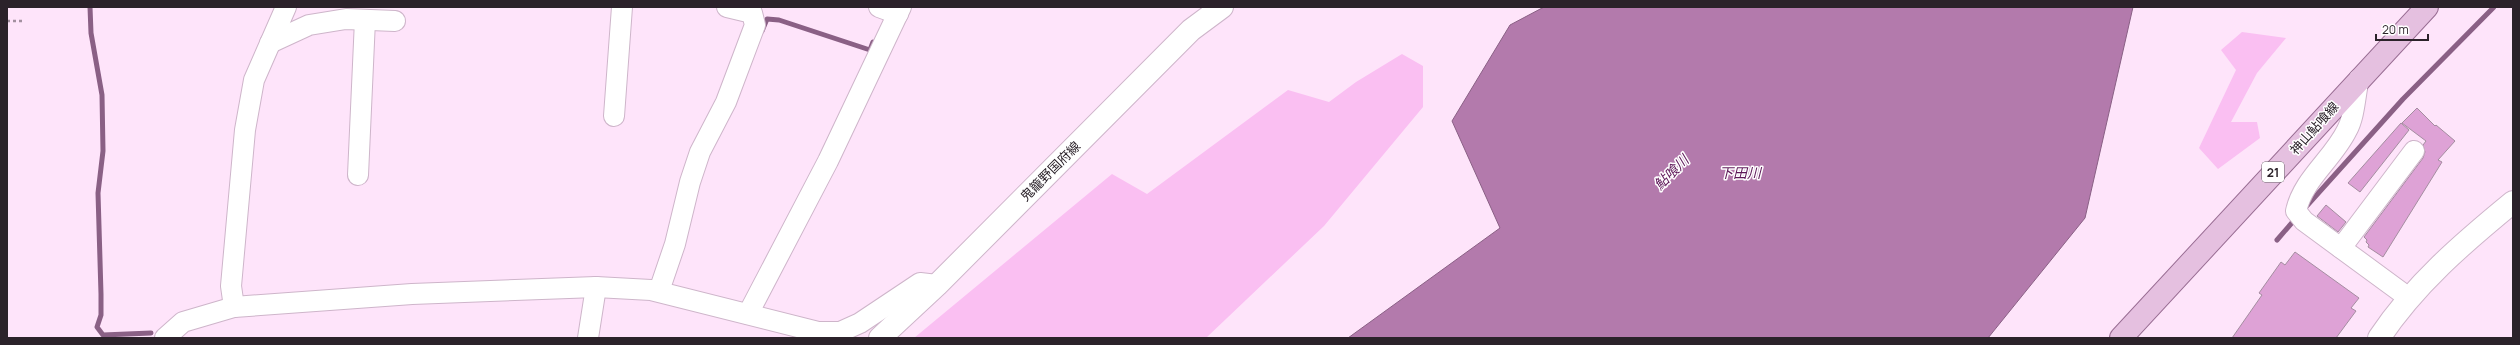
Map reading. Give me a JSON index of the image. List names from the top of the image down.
{
  "streets": {
    "main road": ["神山鮎喰線", "鬼籠野国府線", "21"]
  },
  "water": ["鮎喰川", "下田川"],
  "scale_bar": "20 m"
}
